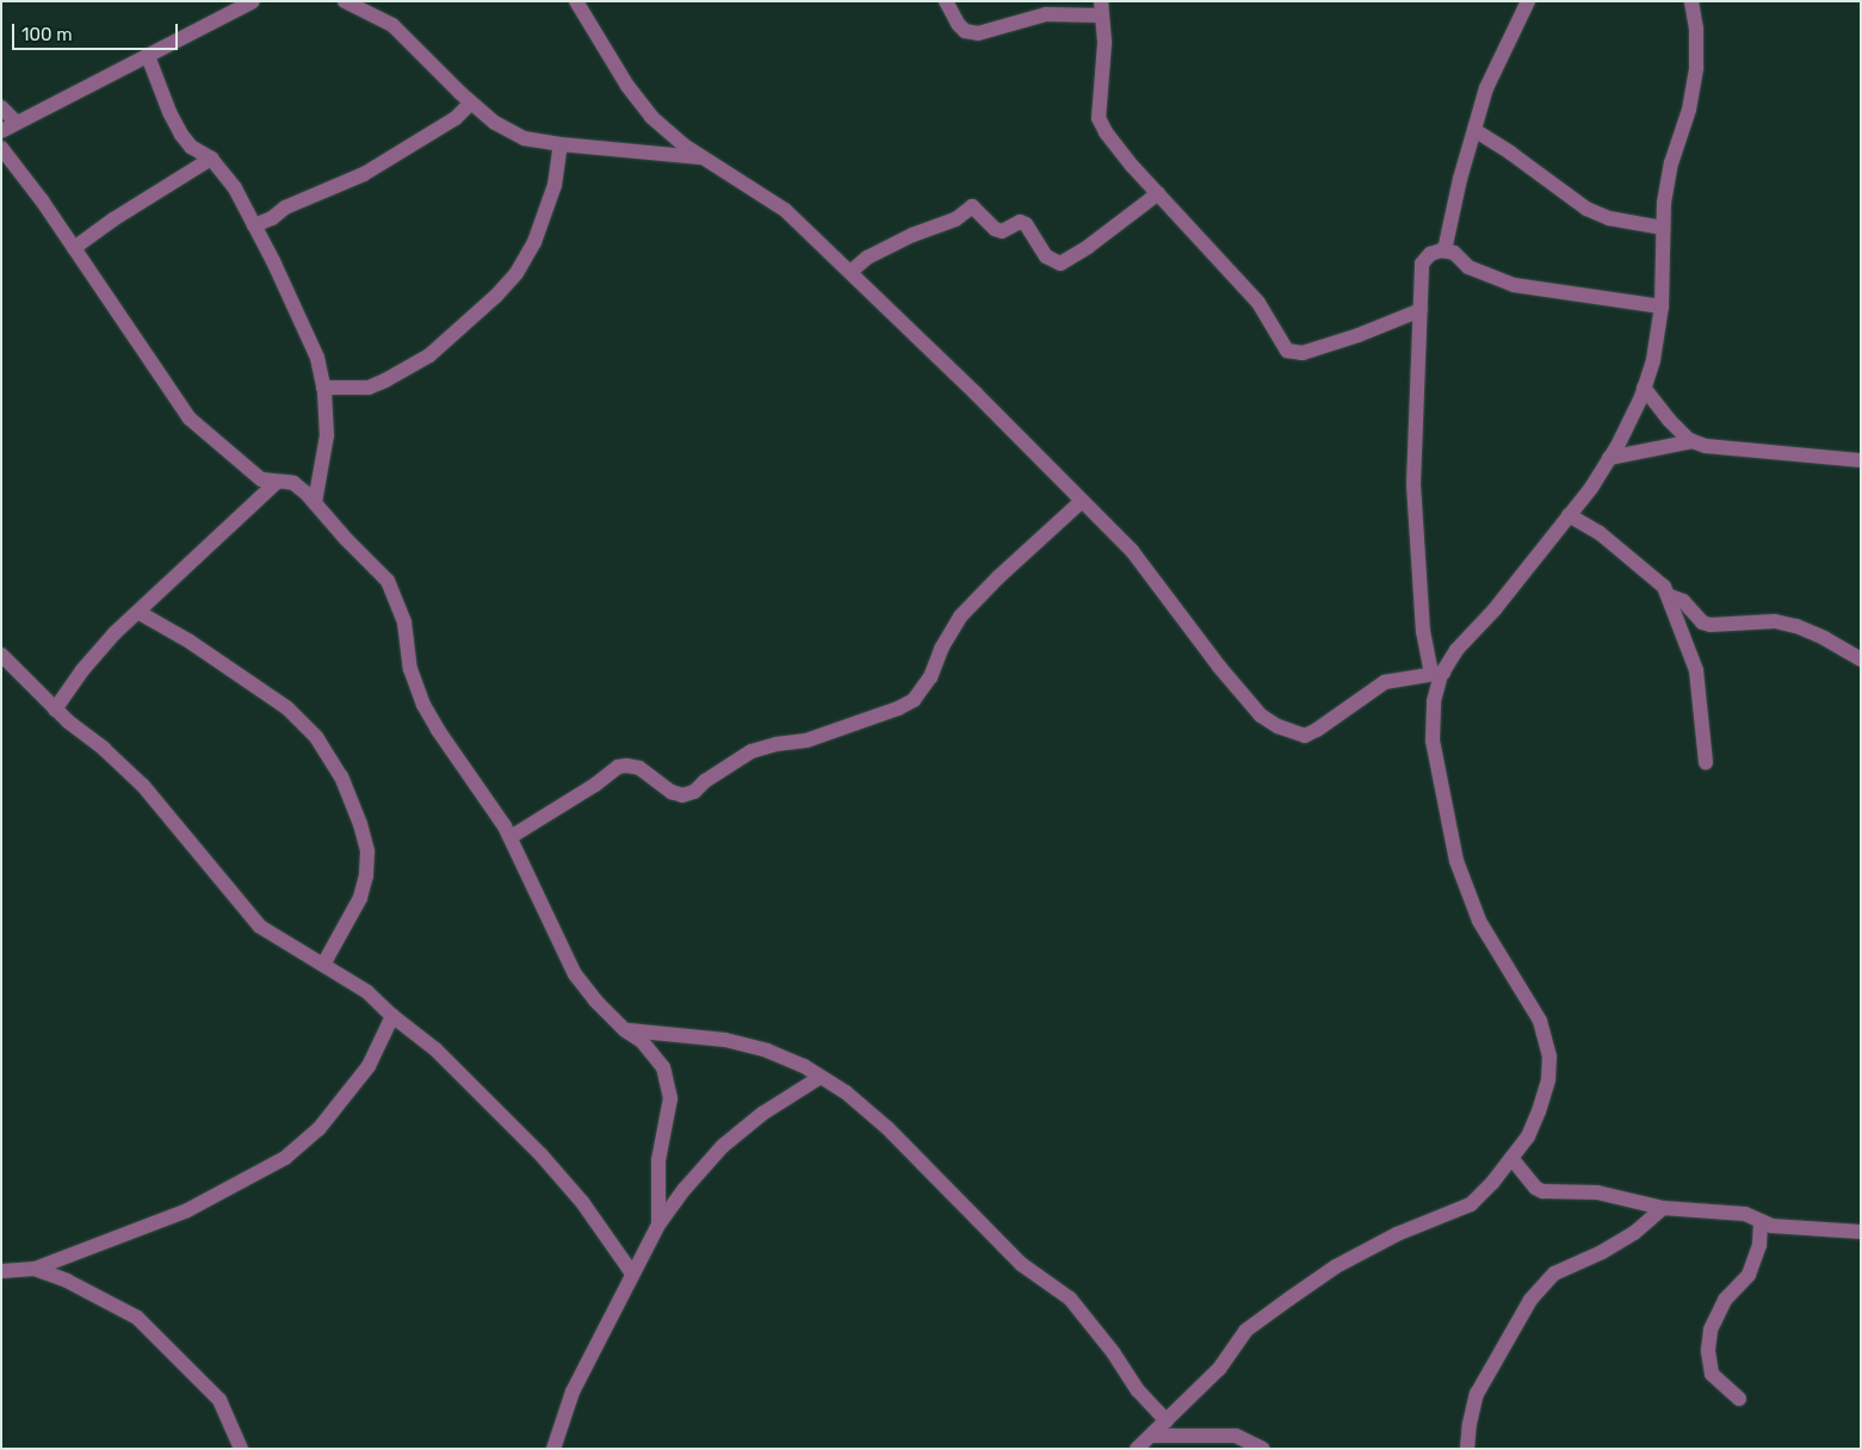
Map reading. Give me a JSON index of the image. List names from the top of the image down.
{
  "scale_bar": "100 m"
}
